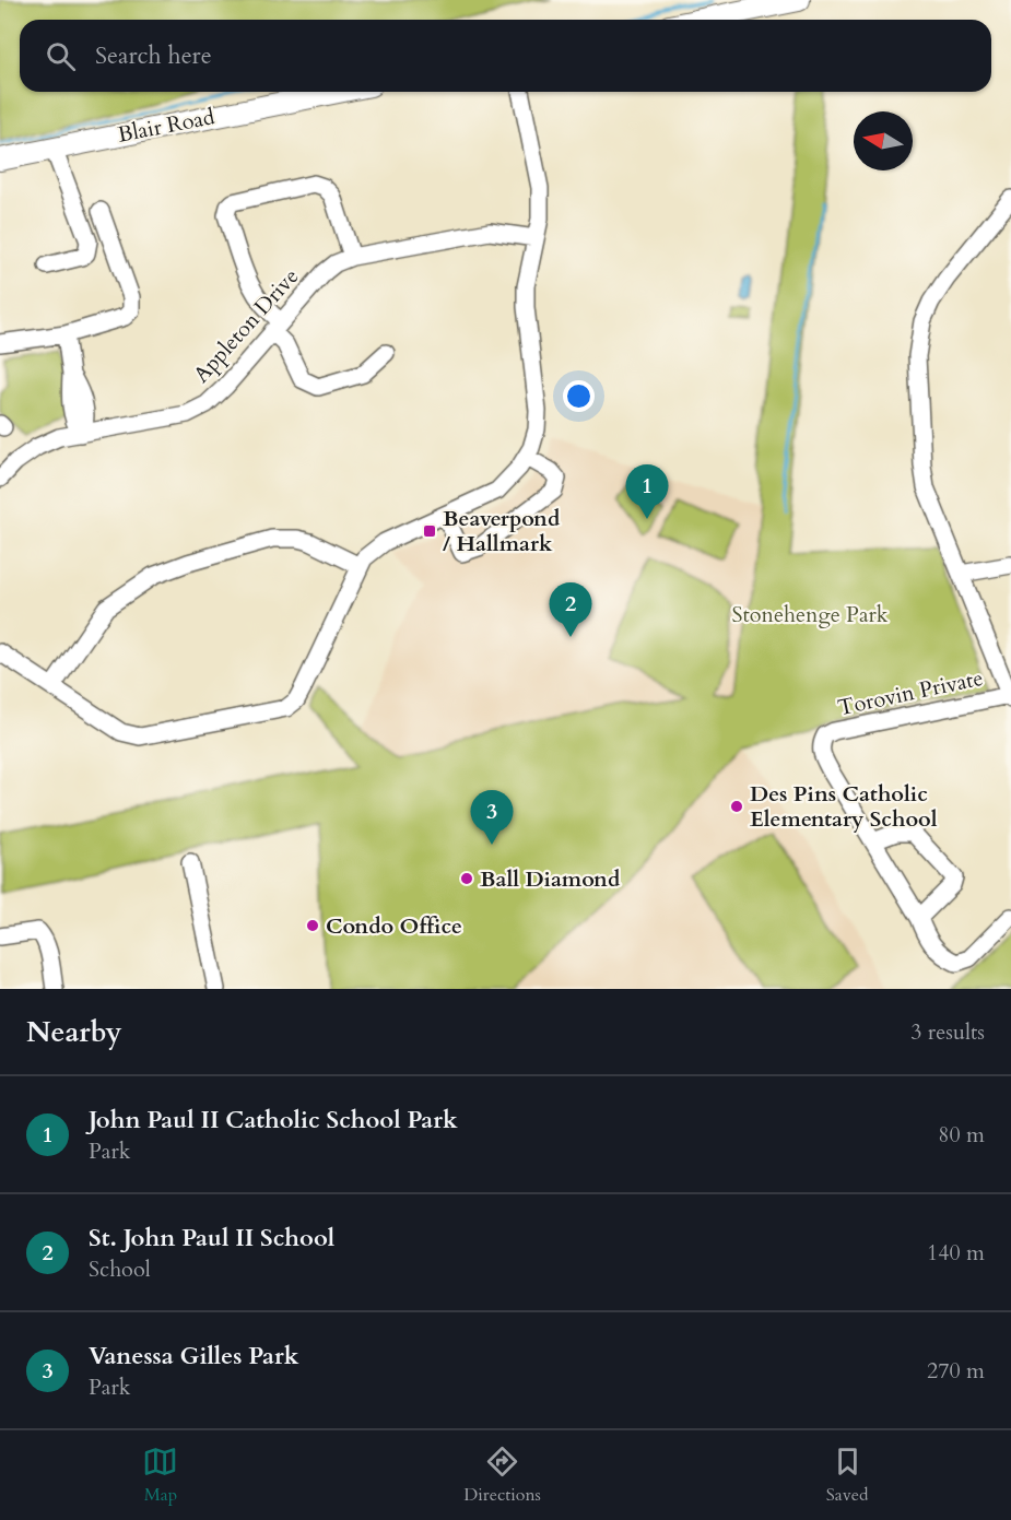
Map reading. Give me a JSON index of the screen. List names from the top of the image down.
{
  "streets": {
    "main road": ["Blair Road"],
    "street": ["Appleton Drive", "Torovin Private"]
  },
  "parks": ["Stonehenge Park"],
  "places": {
    "transit": ["Beaverpond / Hallmark"],
    "other": ["Des Pins Catholic Elementary School", "Ball Diamond", "Condo Office"]
  },
  "north": "left",
  "page": {
    "search": "Search here",
    "pins": ["1", "2", "3"],
    "heading": ["Nearby", "3 results"],
    "list": [
      {
        "mark": "1",
        "name": "John Paul II Catholic School Park",
        "note": "Park",
        "value": "80 m"
      },
      {
        "mark": "2",
        "name": "St. John Paul II School",
        "note": "School",
        "value": "140 m"
      },
      {
        "mark": "3",
        "name": "Vanessa Gilles Park",
        "note": "Park",
        "value": "270 m"
      }
    ],
    "nav": ["Map", "Directions", "Saved"]
  }
}
